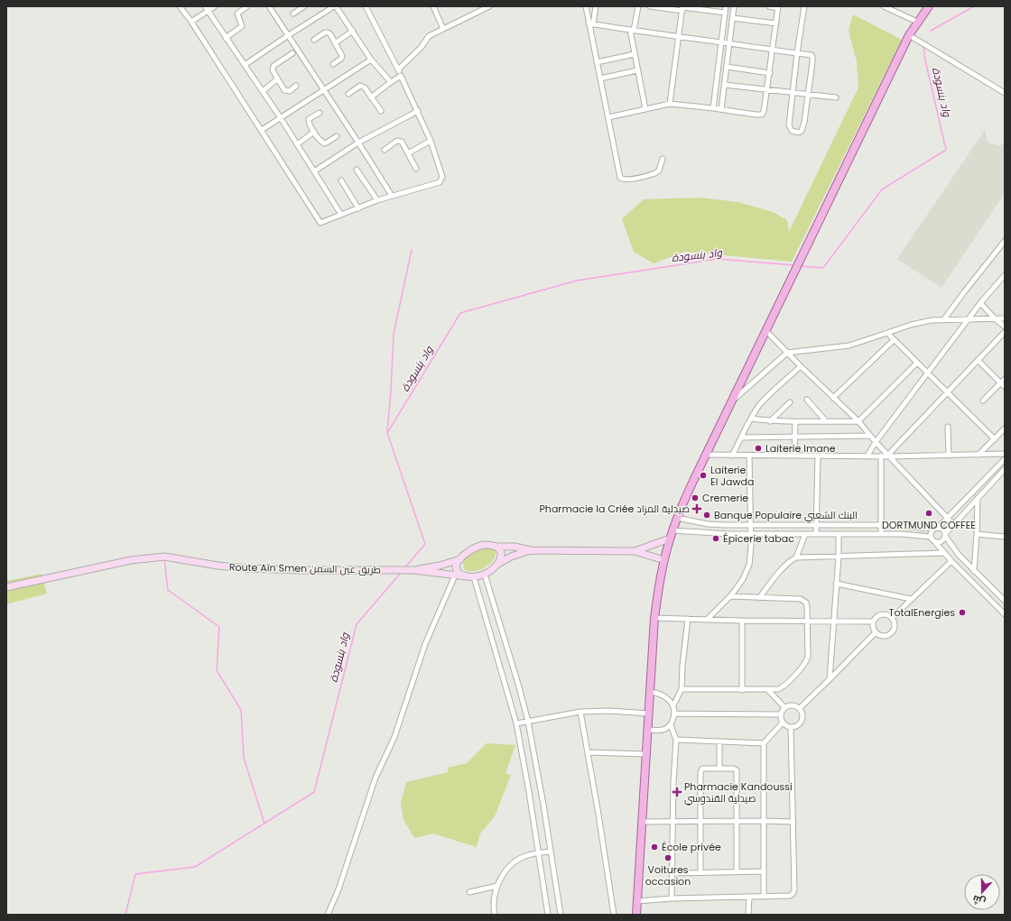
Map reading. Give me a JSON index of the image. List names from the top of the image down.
{
  "streets": {
    "street": ["Route Aïn Smen طريق عين السمن"]
  },
  "water": ["واد بنسودة"],
  "places": {
    "other": [
      "Laiterie Imane",
      "Laiterie El Jawda",
      "Cremerie",
      "DORTMUND COFFEE",
      "Banque Populaire البنك الشعبي",
      "Épicerie tabac",
      "TotalEnergies",
      "École privée",
      "Voitures occasion"
    ],
    "health": ["Pharmacie la Criée صيدلية المزاد", "Pharmacie Kandoussi صيدلية القندوسي"]
  },
  "north": "bottom"
}
